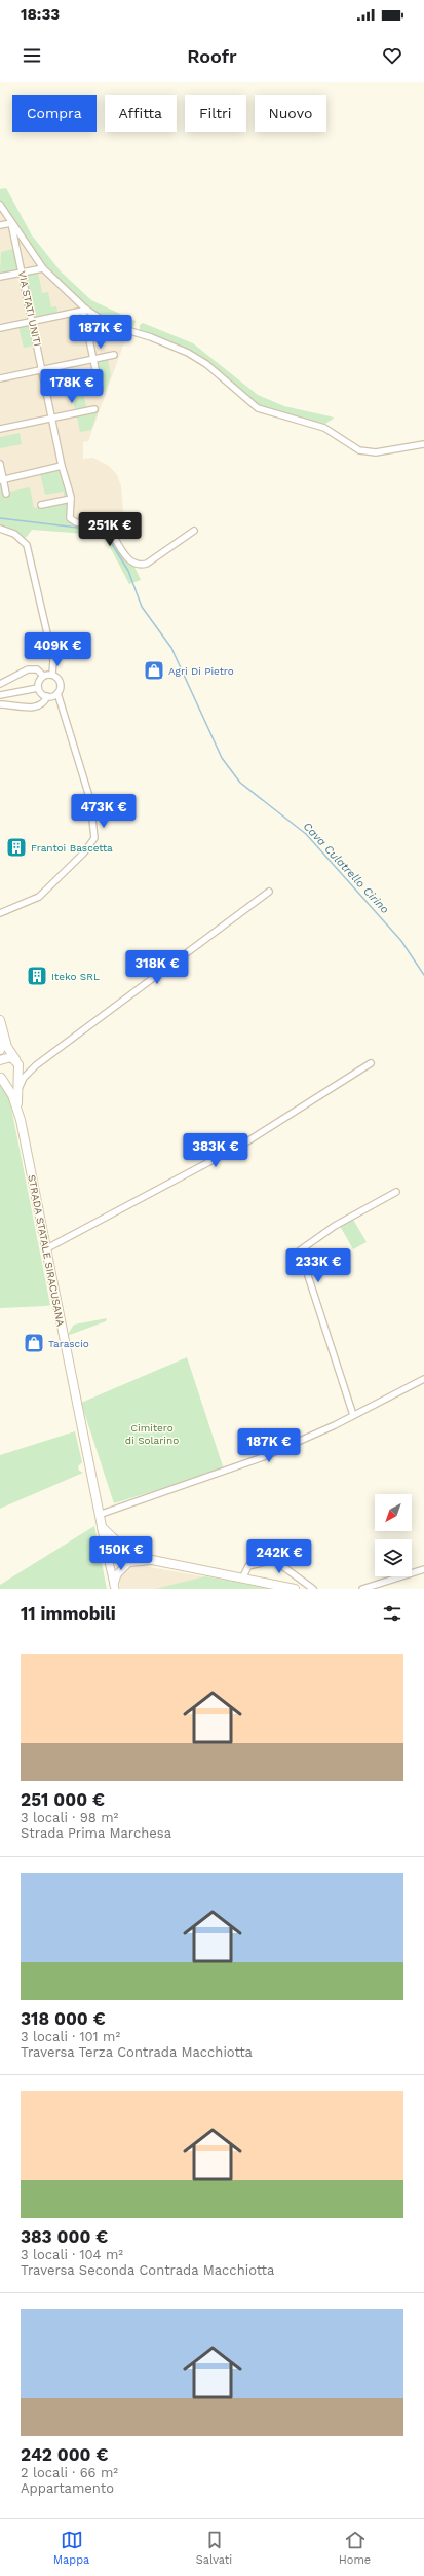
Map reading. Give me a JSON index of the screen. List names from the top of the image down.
{
  "streets": {
    "main road": ["STRADA STATALE SIRACUSANA"],
    "street": ["VIA STATI UNITI"]
  },
  "water": ["Cava Culatrello Cirino"],
  "parks": ["Cimitero di Solarino"],
  "places": {
    "shop": ["Agri Di Pietro", "Tarascio"],
    "building": ["Frantoi Bascetta", "Iteko SRL"]
  },
  "north": "bottom left",
  "page": {
    "status": "18:33",
    "header": "Roofr",
    "chip": [
      "Compra",
      "Affitta",
      "Filtri",
      "Nuovo"
    ],
    "price": [
      "187K €",
      "178K €",
      "251K €",
      "409K €",
      "473K €",
      "318K €",
      "383K €",
      "233K €",
      "187K €",
      "150K €",
      "242K €"
    ],
    "heading": "11 immobili",
    "list": [
      {
        "name": "251 000 €",
        "note": "3 locali · 98 m² · Strada Prima Marchesa"
      },
      {
        "name": "318 000 €",
        "note": "3 locali · 101 m² · Traversa Terza Contrada Macchiotta"
      },
      {
        "name": "383 000 €",
        "note": "3 locali · 104 m² · Traversa Seconda Contrada Macchiotta"
      },
      {
        "name": "242 000 €",
        "note": "2 locali · 66 m² · Appartamento"
      }
    ],
    "tabs": ["Mappa", "Salvati", "Home"]
  }
}
